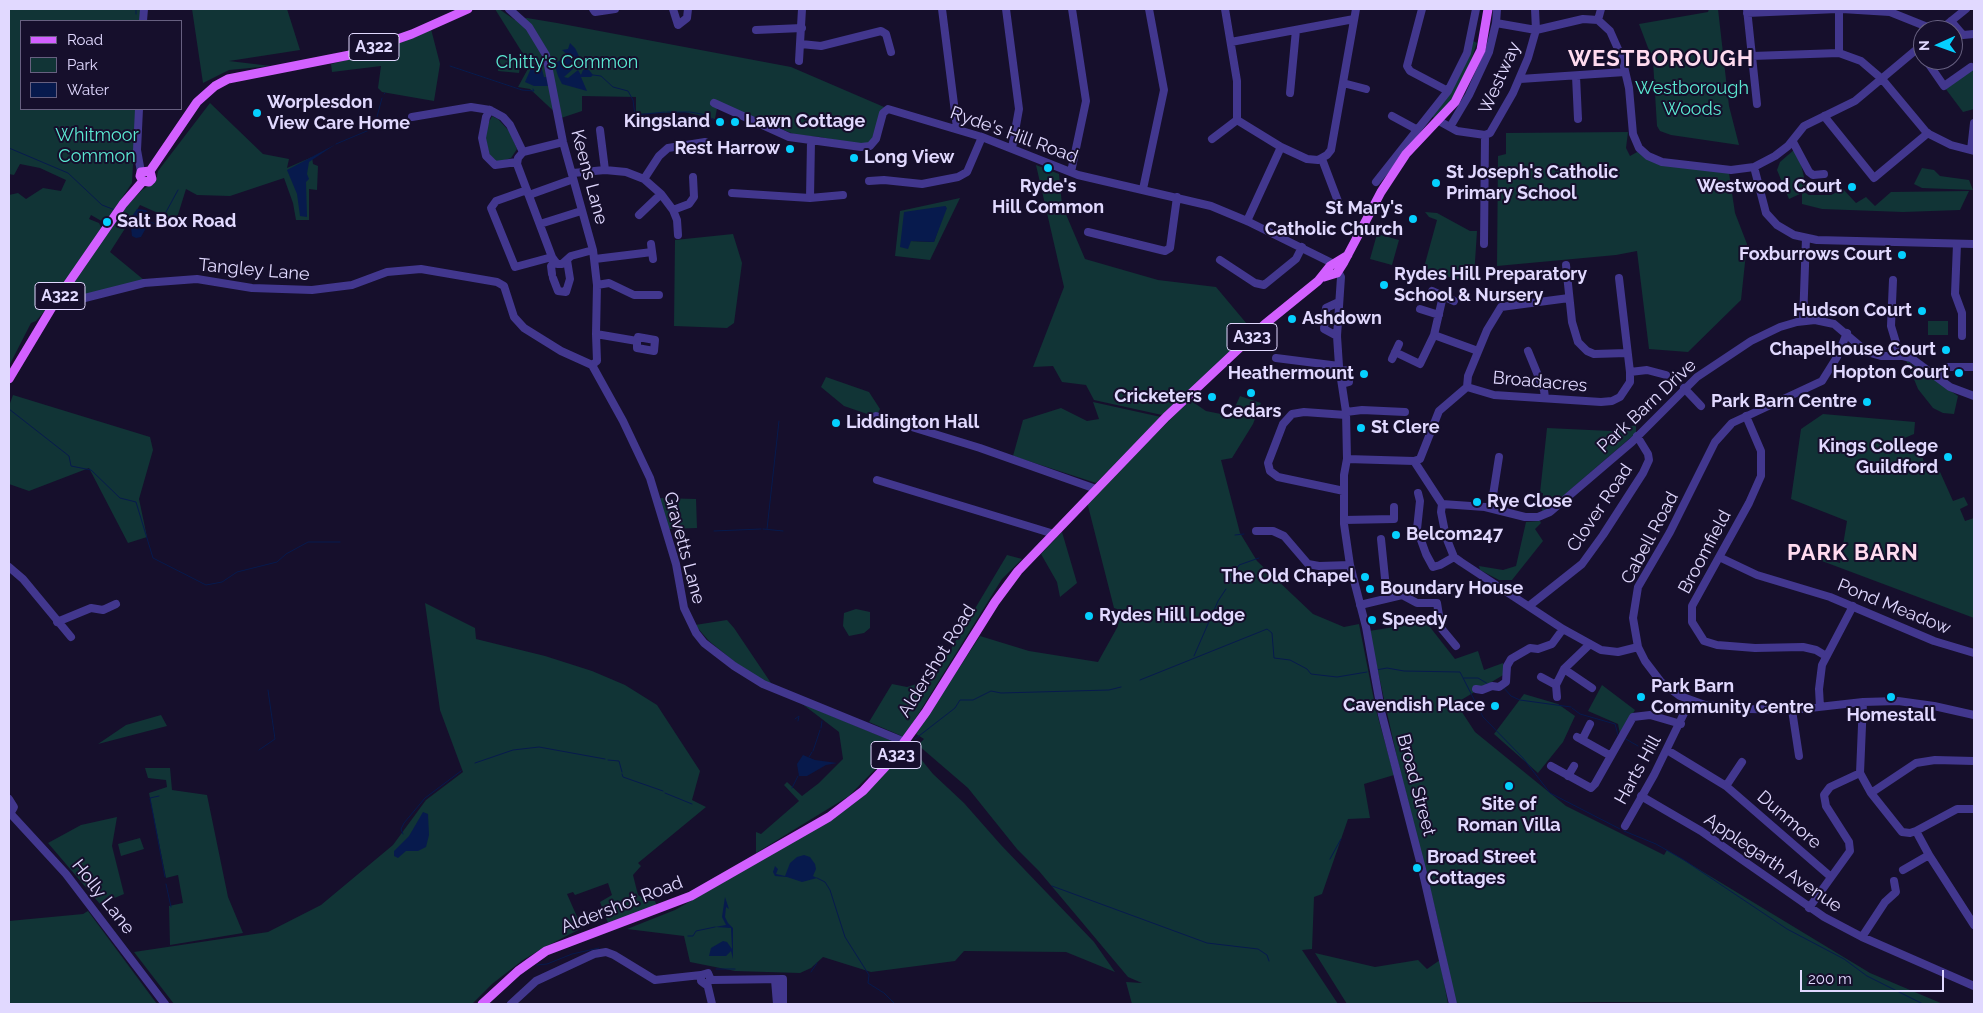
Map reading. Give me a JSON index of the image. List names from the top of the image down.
{
  "streets": {
    "main road": ["A322", "A323", "Aldershot Road"],
    "street": [
      "Westway",
      "Ryde's Hill Road",
      "Keens Lane",
      "Tangley Lane",
      "Broadacres",
      "Park Barn Drive",
      "Clover Road",
      "Cabell Road",
      "Gravetts Lane",
      "Broomfield",
      "Pond Meadow",
      "Harts Hill",
      "Broad Street",
      "Dunmore",
      "Applegarth Avenue",
      "Holly Lane"
    ]
  },
  "crossings": [
    ["A322", "Tangley Lane"],
    ["Westway", "Aldershot Road"],
    ["Ryde's Hill Road", "Aldershot Road"],
    ["Keens Lane", "Tangley Lane"],
    ["Keens Lane", "Gravetts Lane"],
    ["Tangley Lane", "Gravetts Lane"],
    ["Park Barn Drive", "Clover Road"],
    ["Park Barn Drive", "Cabell Road"],
    ["Cabell Road", "Broomfield"],
    ["Cabell Road", "Harts Hill"],
    ["Gravetts Lane", "Aldershot Road"],
    ["Broomfield", "Pond Meadow"],
    ["Harts Hill", "Dunmore"],
    ["Harts Hill", "Applegarth Avenue"]
  ],
  "districts": ["WESTBOROUGH", "PARK BARN"],
  "parks": ["Chitty's Common", "Westborough Woods", "Whitmoor Common"],
  "places": [
    "Worplesdon View Care Home",
    "Kingsland",
    "Lawn Cottage",
    "Rest Harrow",
    "Long View",
    "Ryde's Hill Common",
    "St Joseph's Catholic Primary School",
    "Westwood Court",
    "St Mary's Catholic Church",
    "Salt Box Road",
    "Foxburrows Court",
    "Rydes Hill Preparatory School & Nursery",
    "Hudson Court",
    "Ashdown",
    "Chapelhouse Court",
    "Hopton Court",
    "Heathermount",
    "Cedars",
    "Cricketers",
    "Park Barn Centre",
    "Liddington Hall",
    "St Clere",
    "Kings College Guildford",
    "Rye Close",
    "Belcom247",
    "The Old Chapel",
    "Boundary House",
    "Rydes Hill Lodge",
    "Speedy",
    "Park Barn Community Centre",
    "Homestall",
    "Cavendish Place",
    "Site of Roman Villa",
    "Broad Street Cottages"
  ],
  "legend": ["Road", "Park", "Water"],
  "scale_bar": "200 m",
  "north": "left"
}
